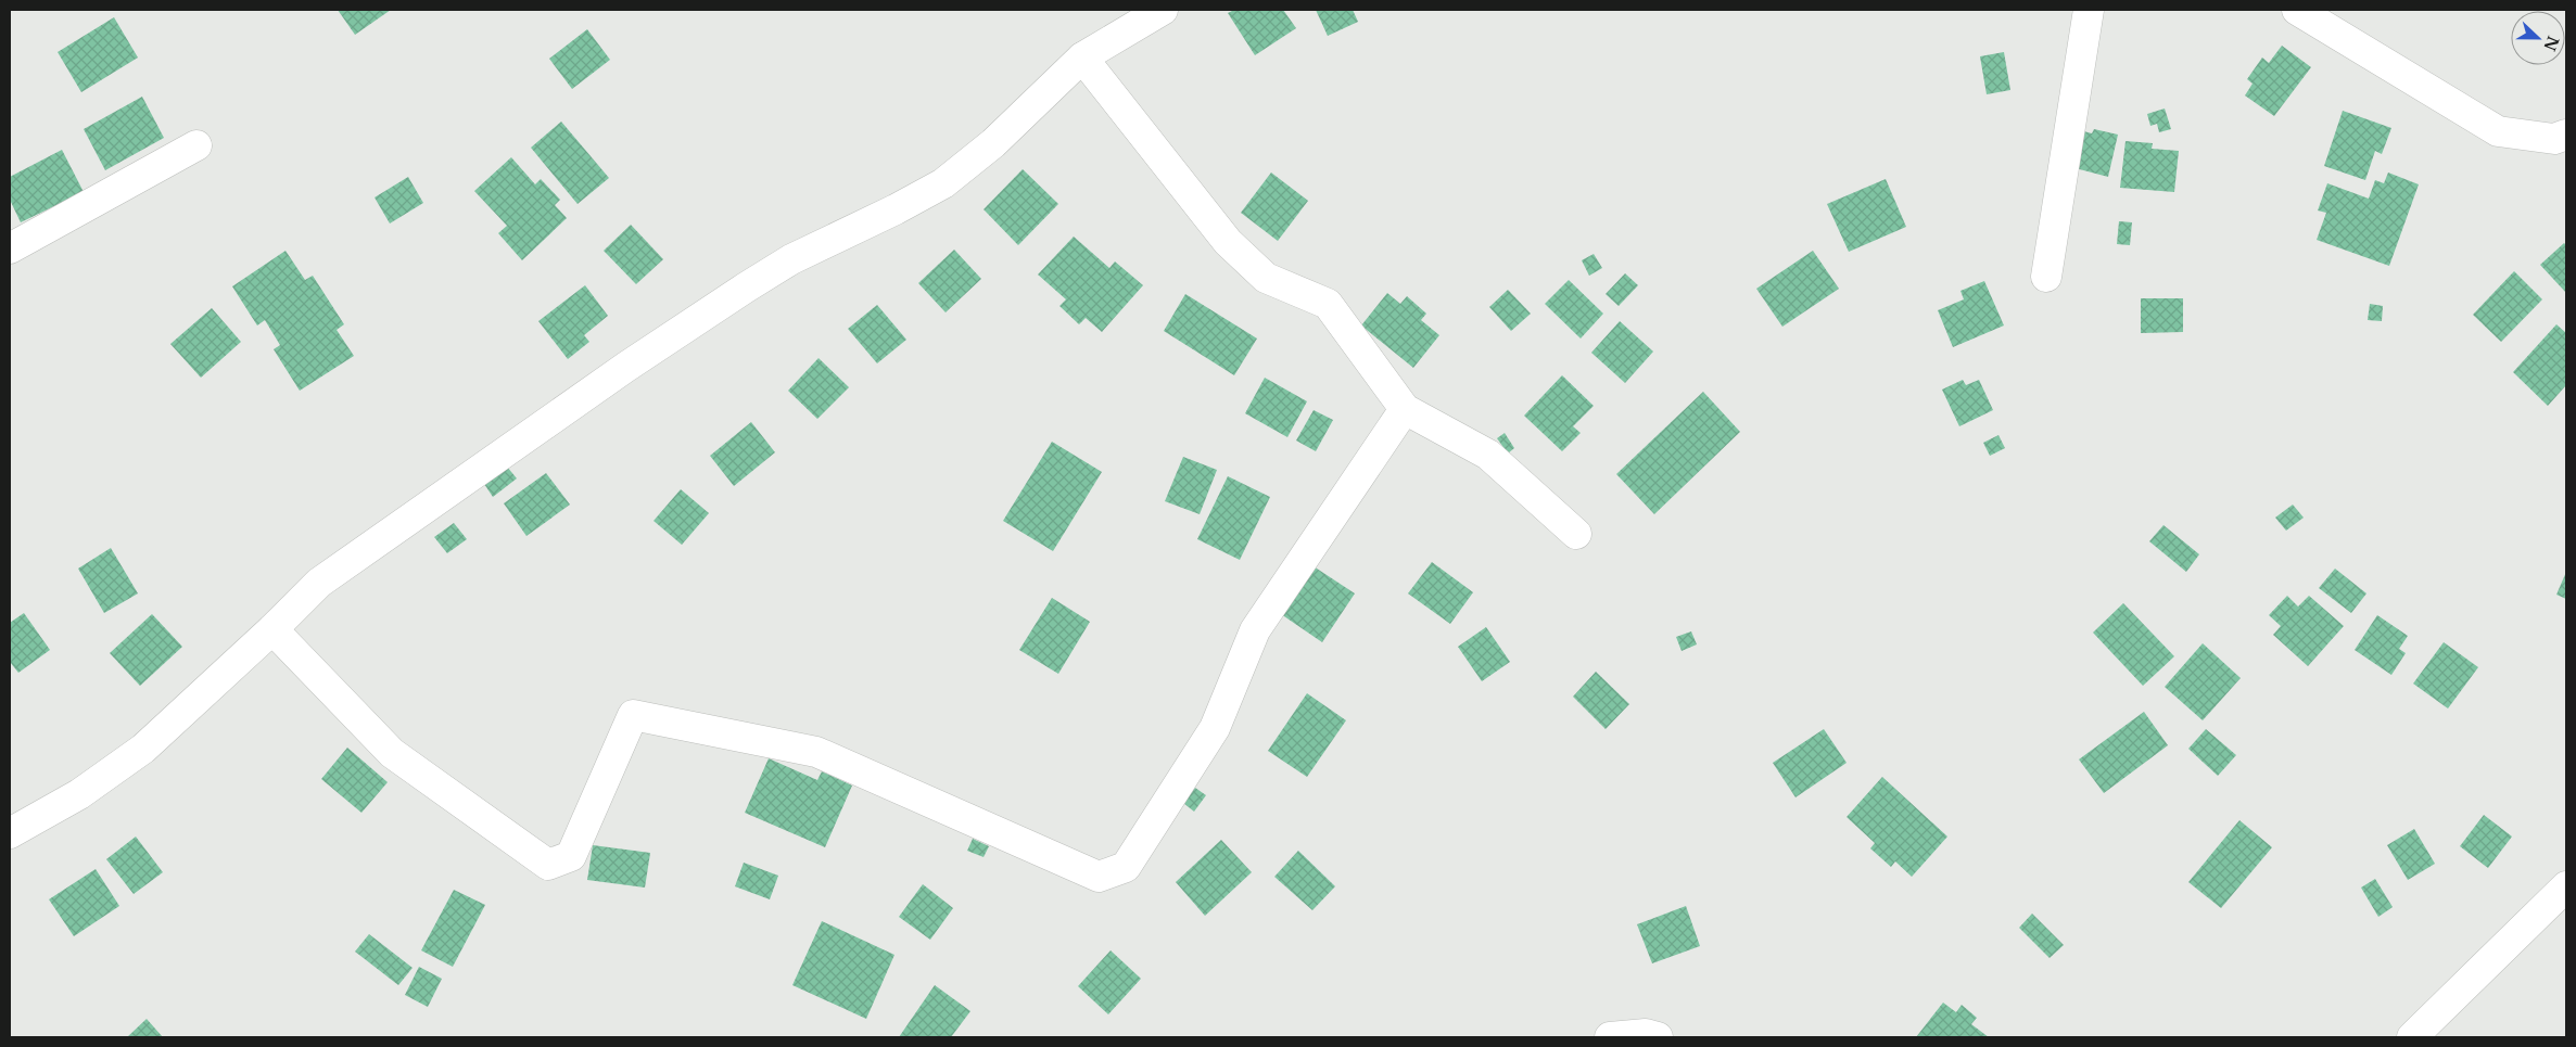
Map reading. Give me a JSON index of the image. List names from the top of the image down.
{
  "north": "right"
}
